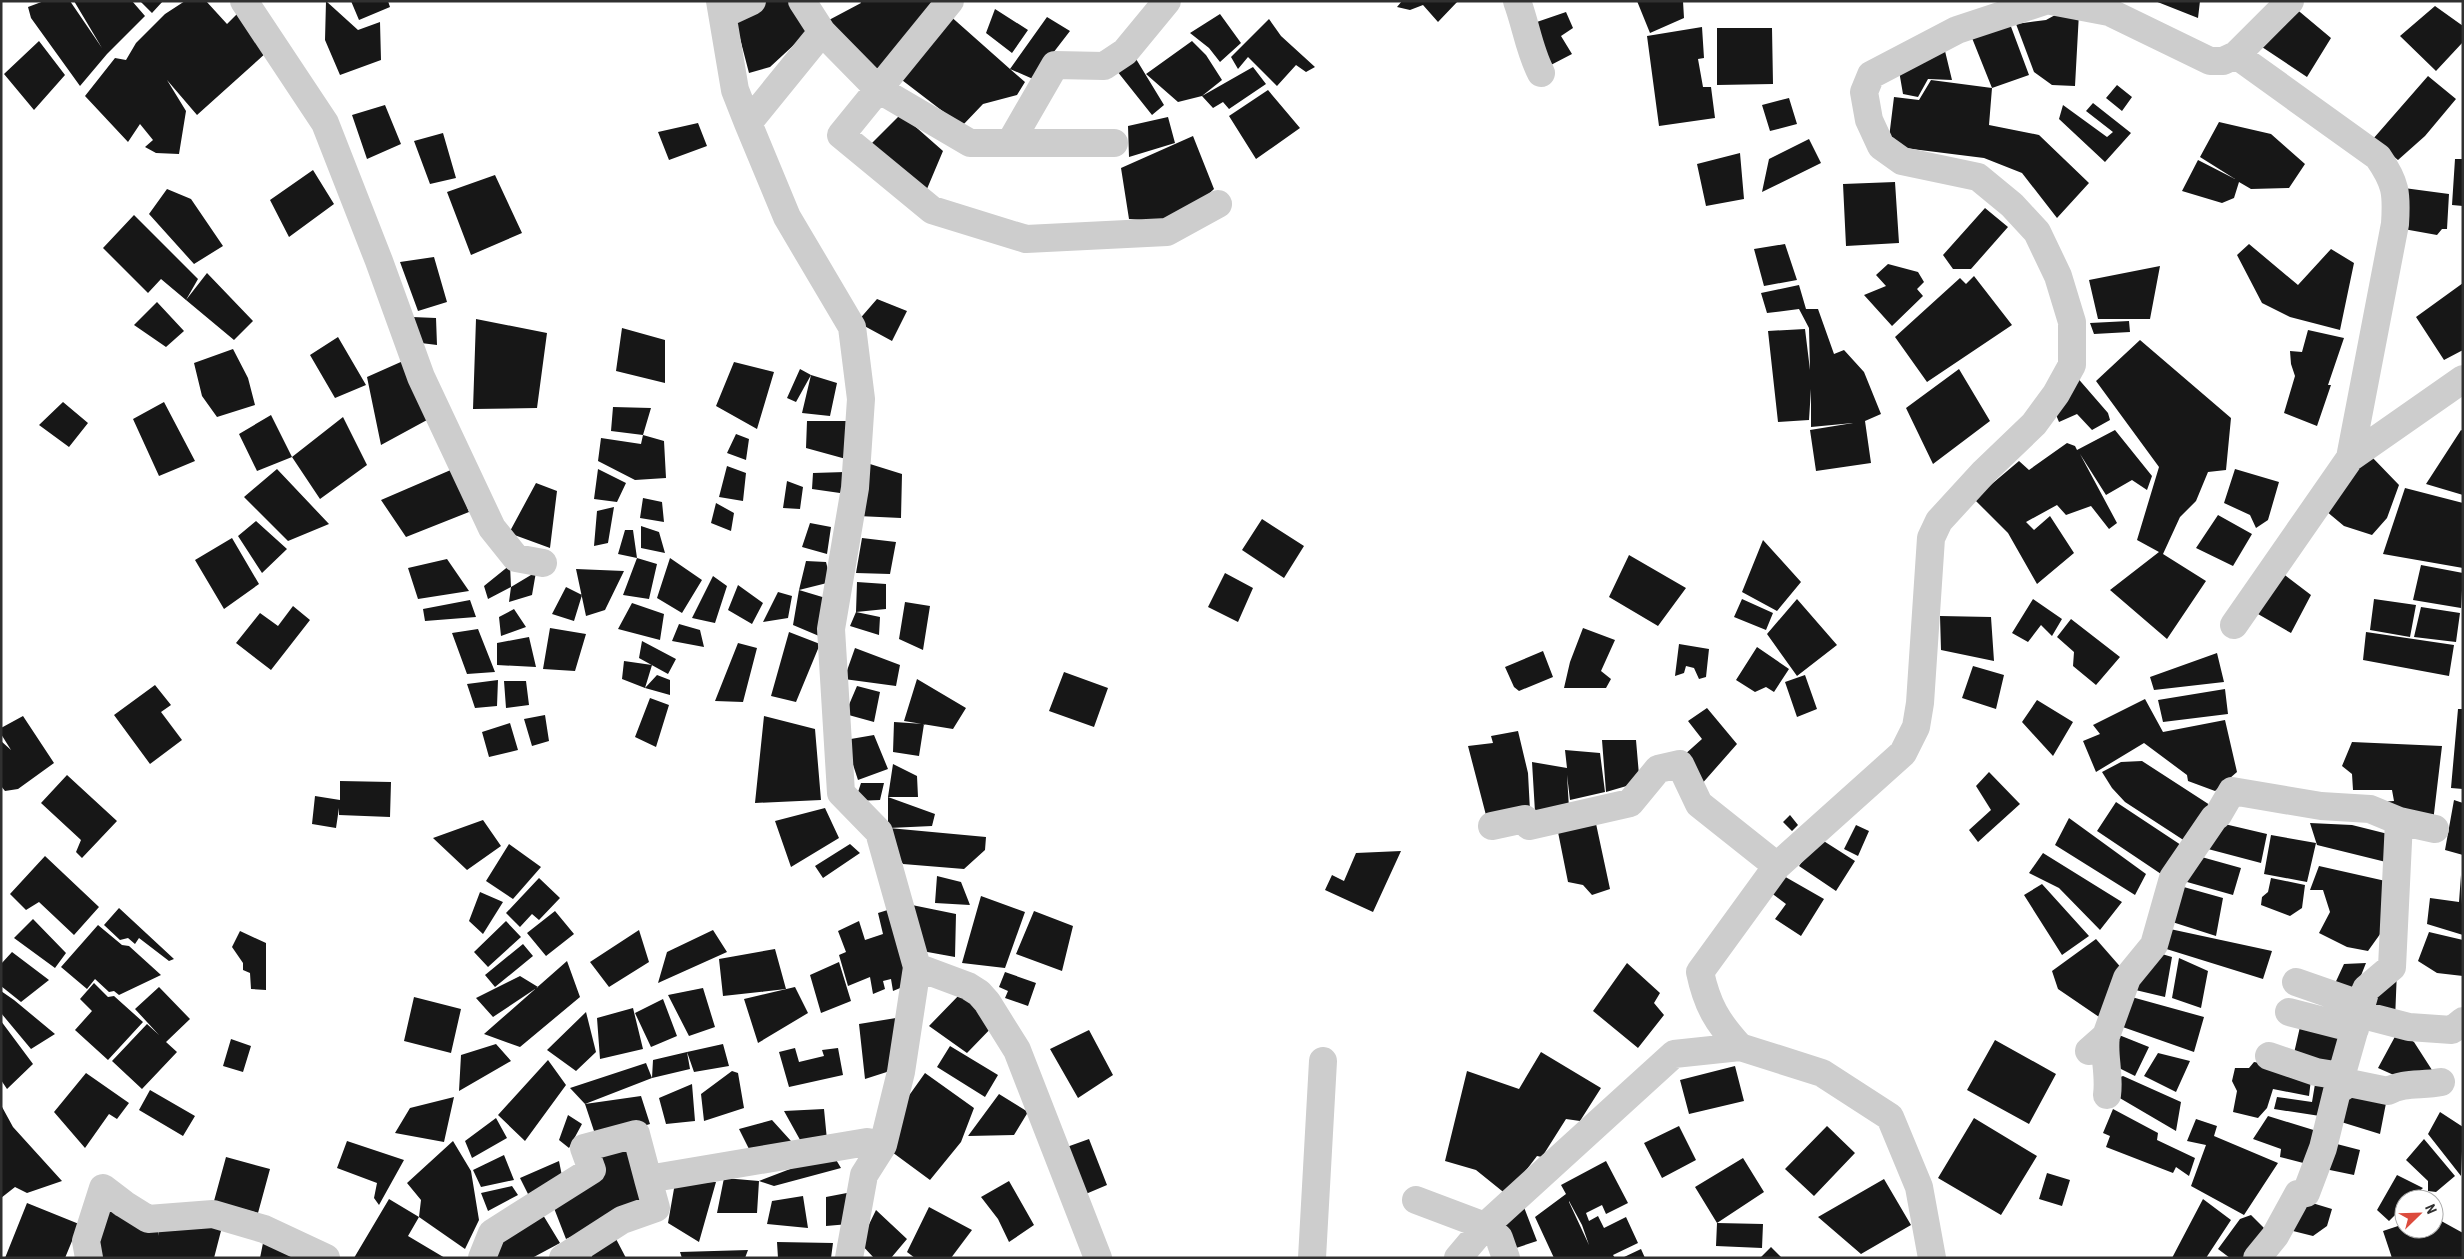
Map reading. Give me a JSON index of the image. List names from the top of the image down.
{
  "north": "top right"
}
